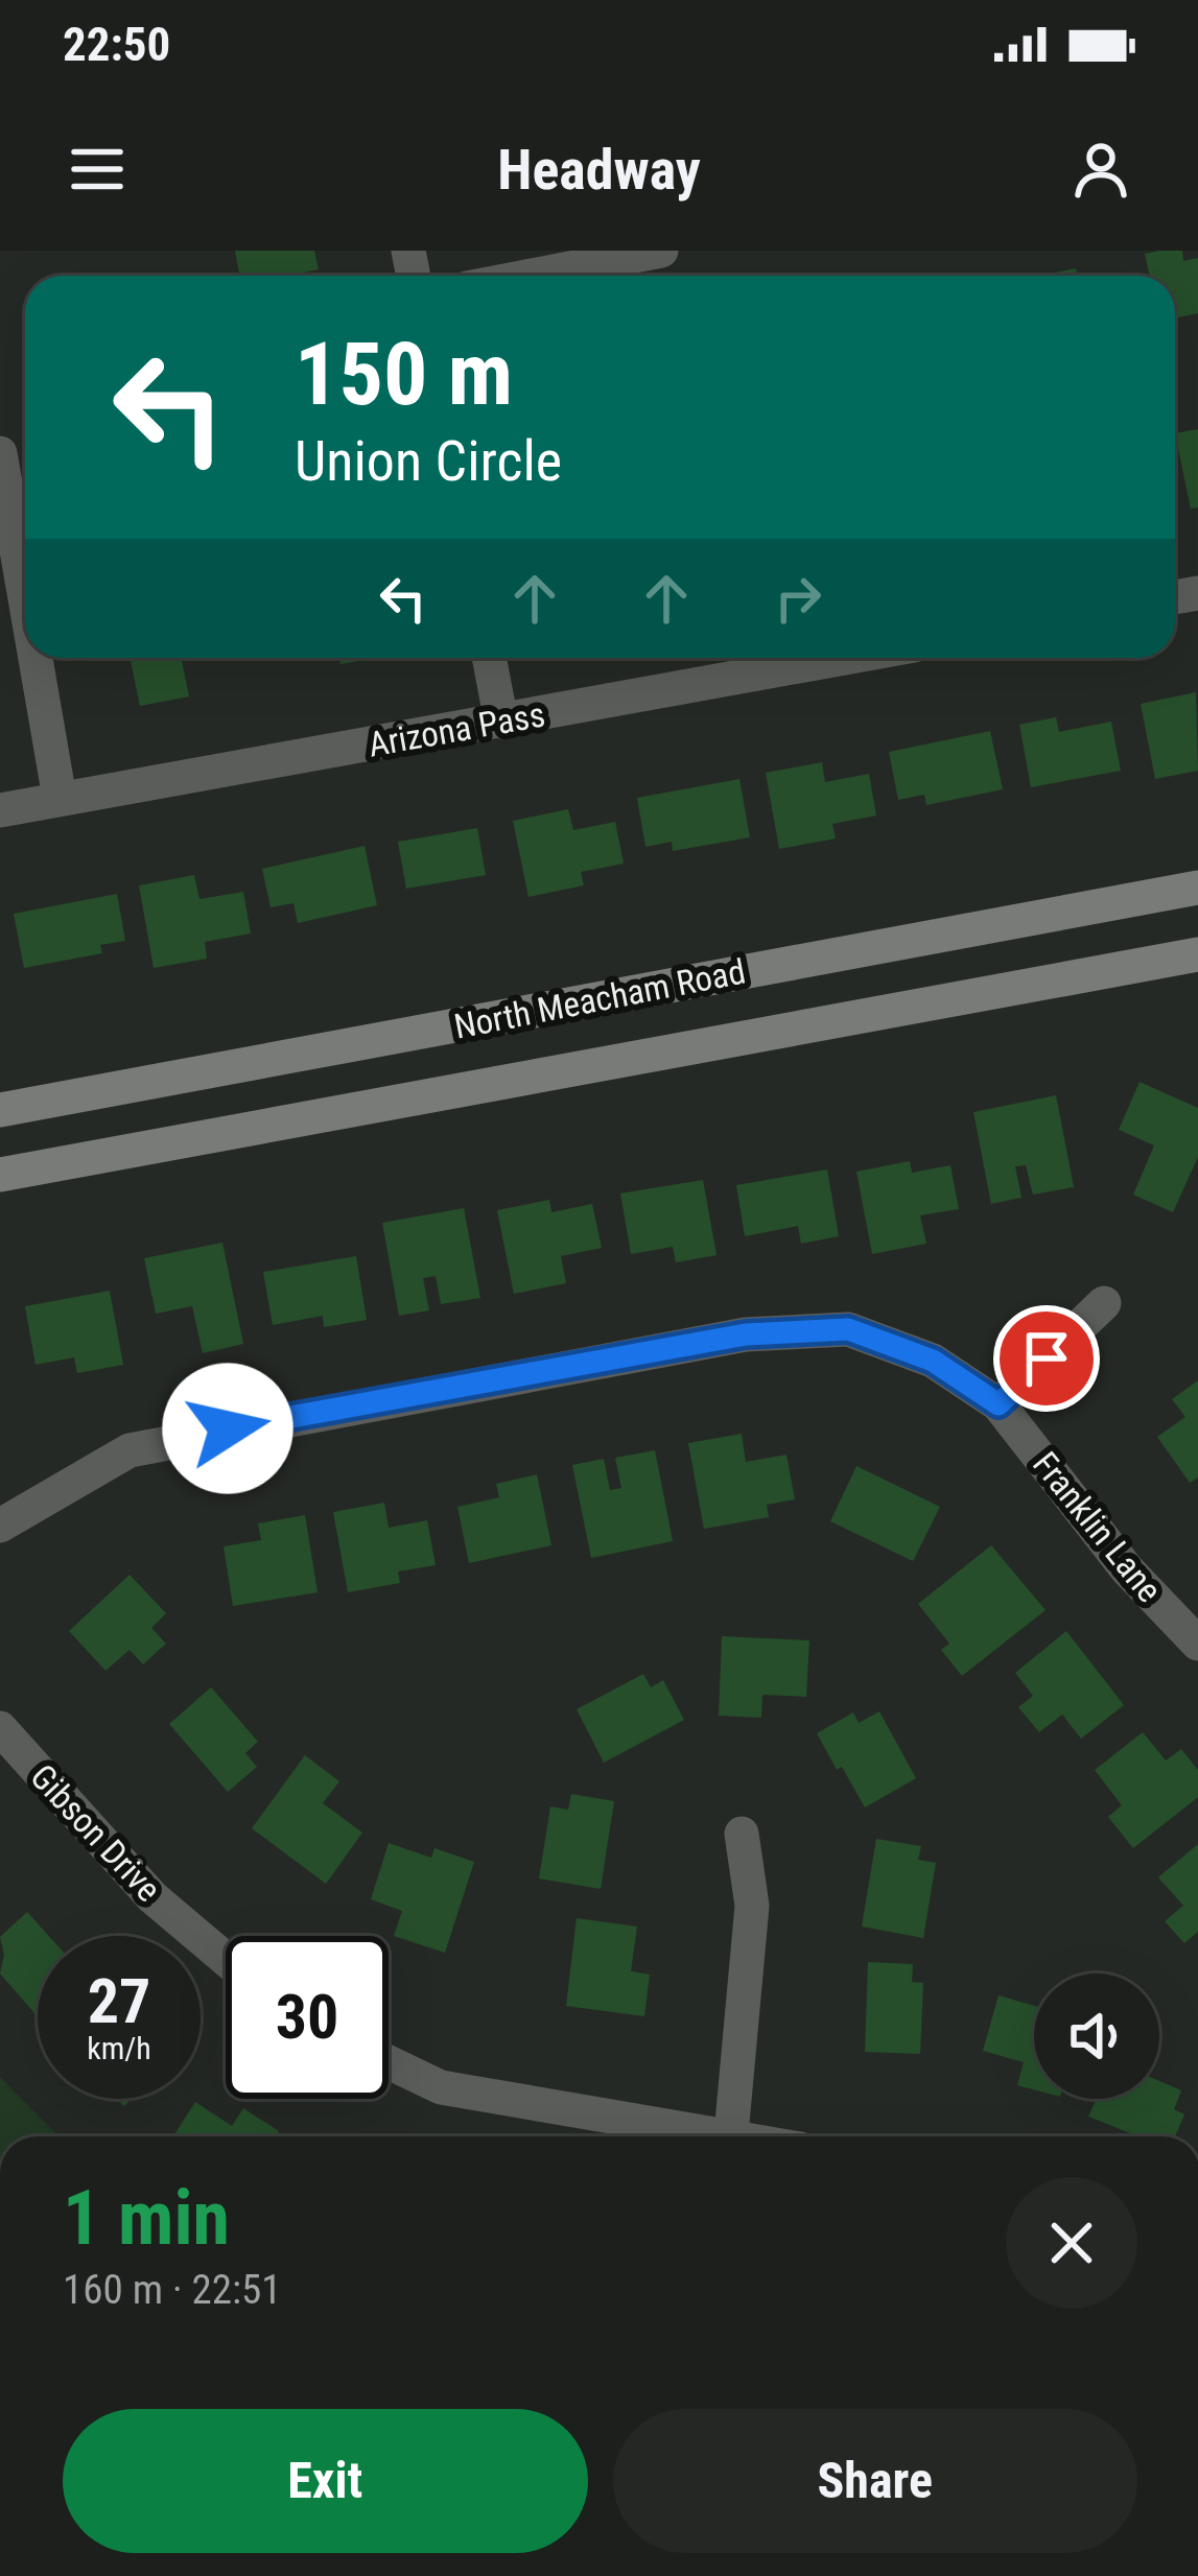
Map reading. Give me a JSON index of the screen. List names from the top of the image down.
{
  "streets": {
    "main road": ["North Meacham Road"],
    "street": ["Arizona Pass", "Franklin Lane", "Gibson Drive"]
  },
  "page": {
    "status": "22:50",
    "header": "Headway",
    "turn": ["150 m", "Union Circle"],
    "speed": "27 km/h",
    "limit": "30",
    "heading": ["1 min", "160 m · 22:51"],
    "buttons": ["Exit", "Share"]
  }
}
